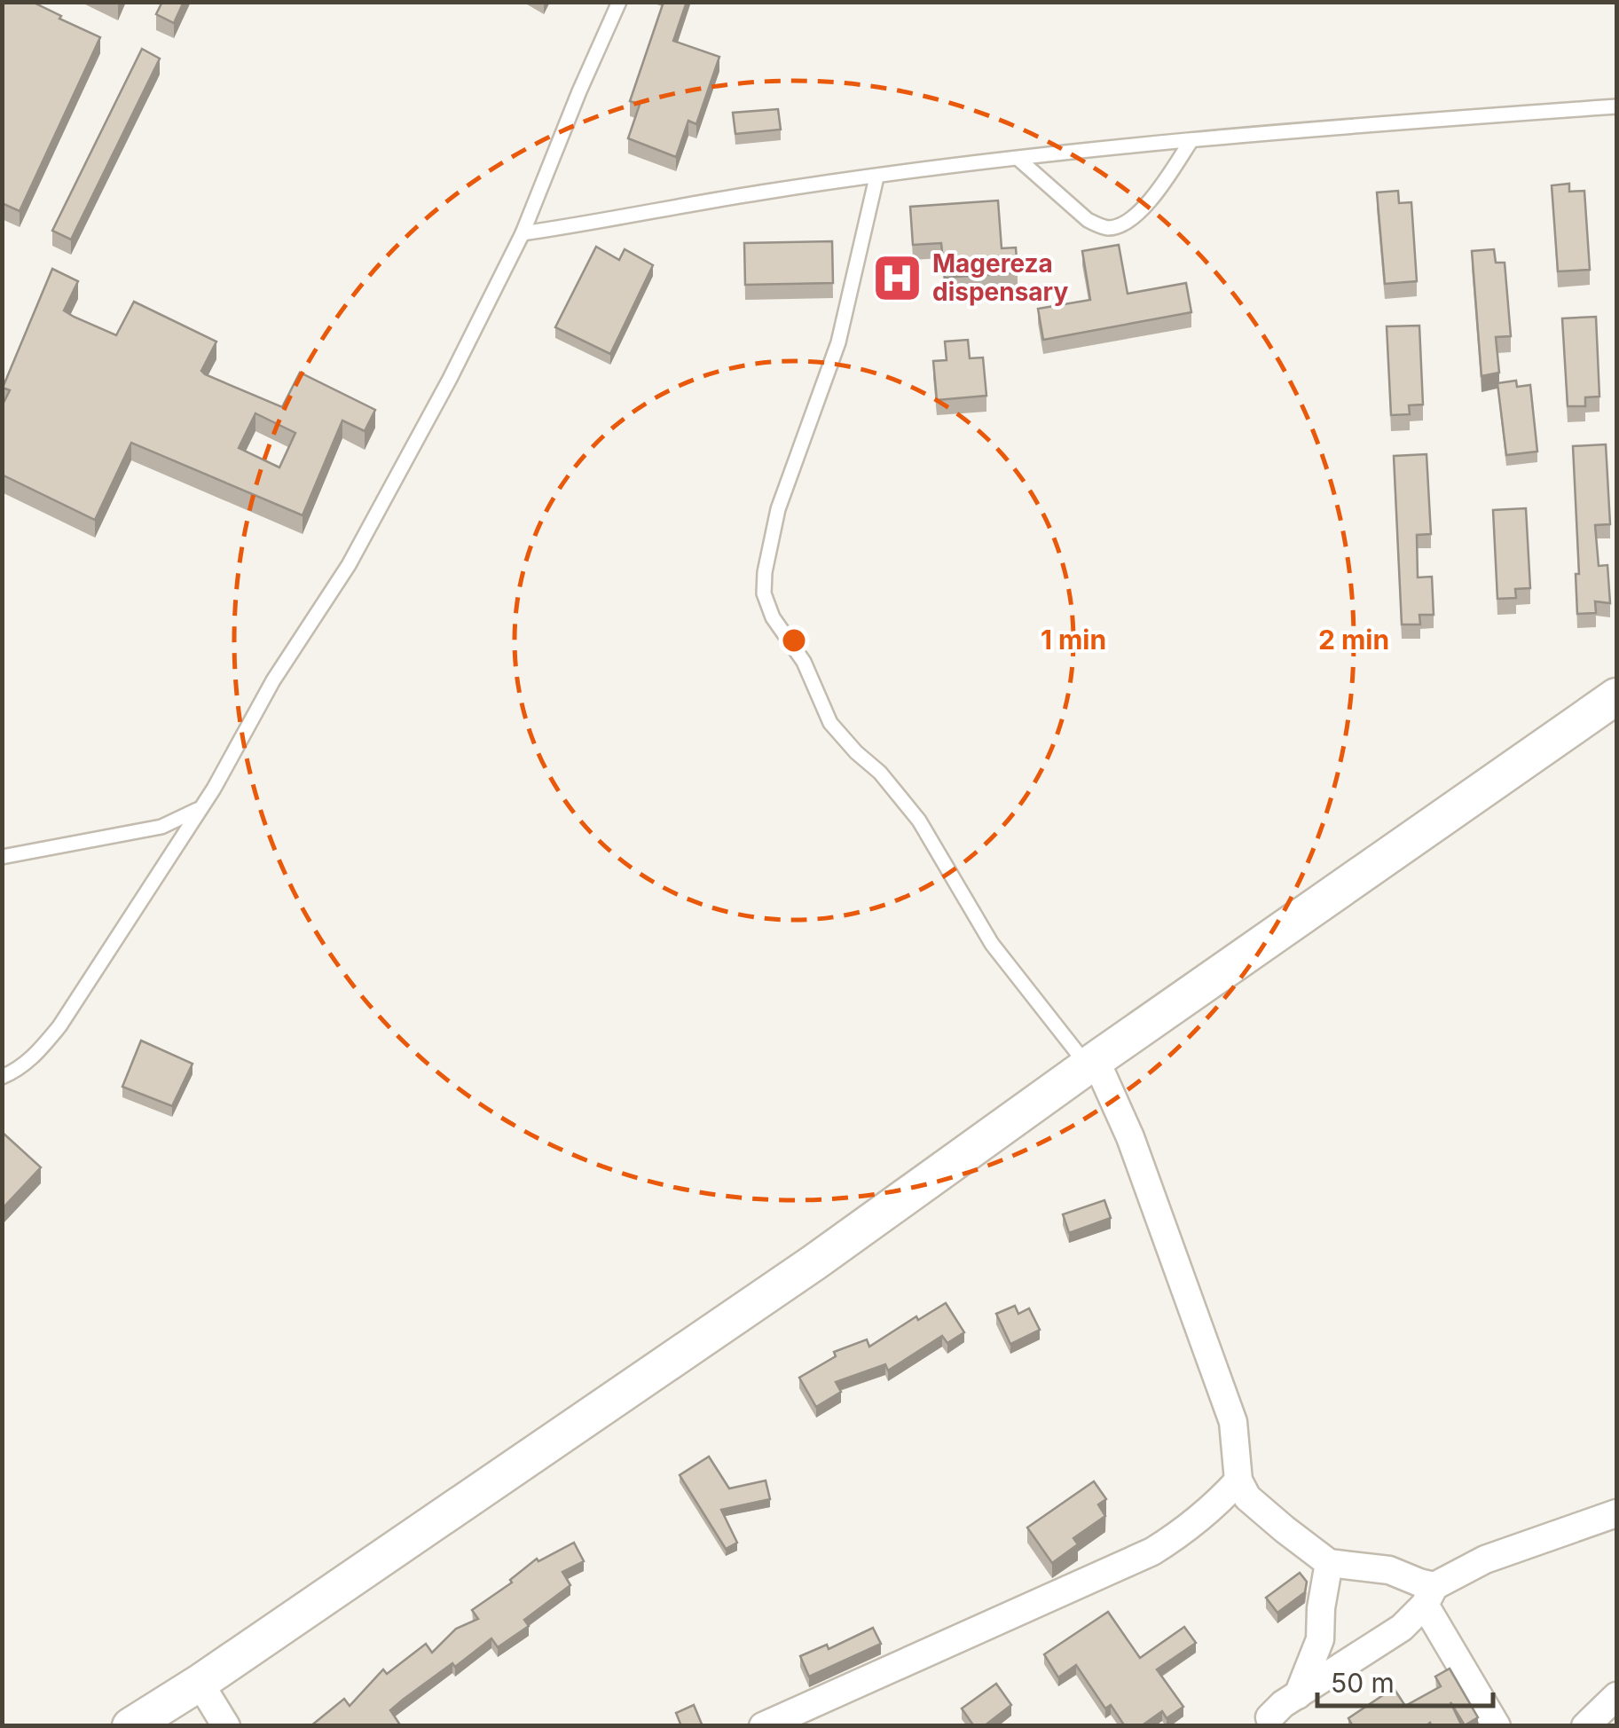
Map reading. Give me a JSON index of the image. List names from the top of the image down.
{
  "places": {
    "hospital": ["Magereza dispensary"]
  },
  "scale_bar": "50 m",
  "rings": ["1 min", "2 min"]
}
